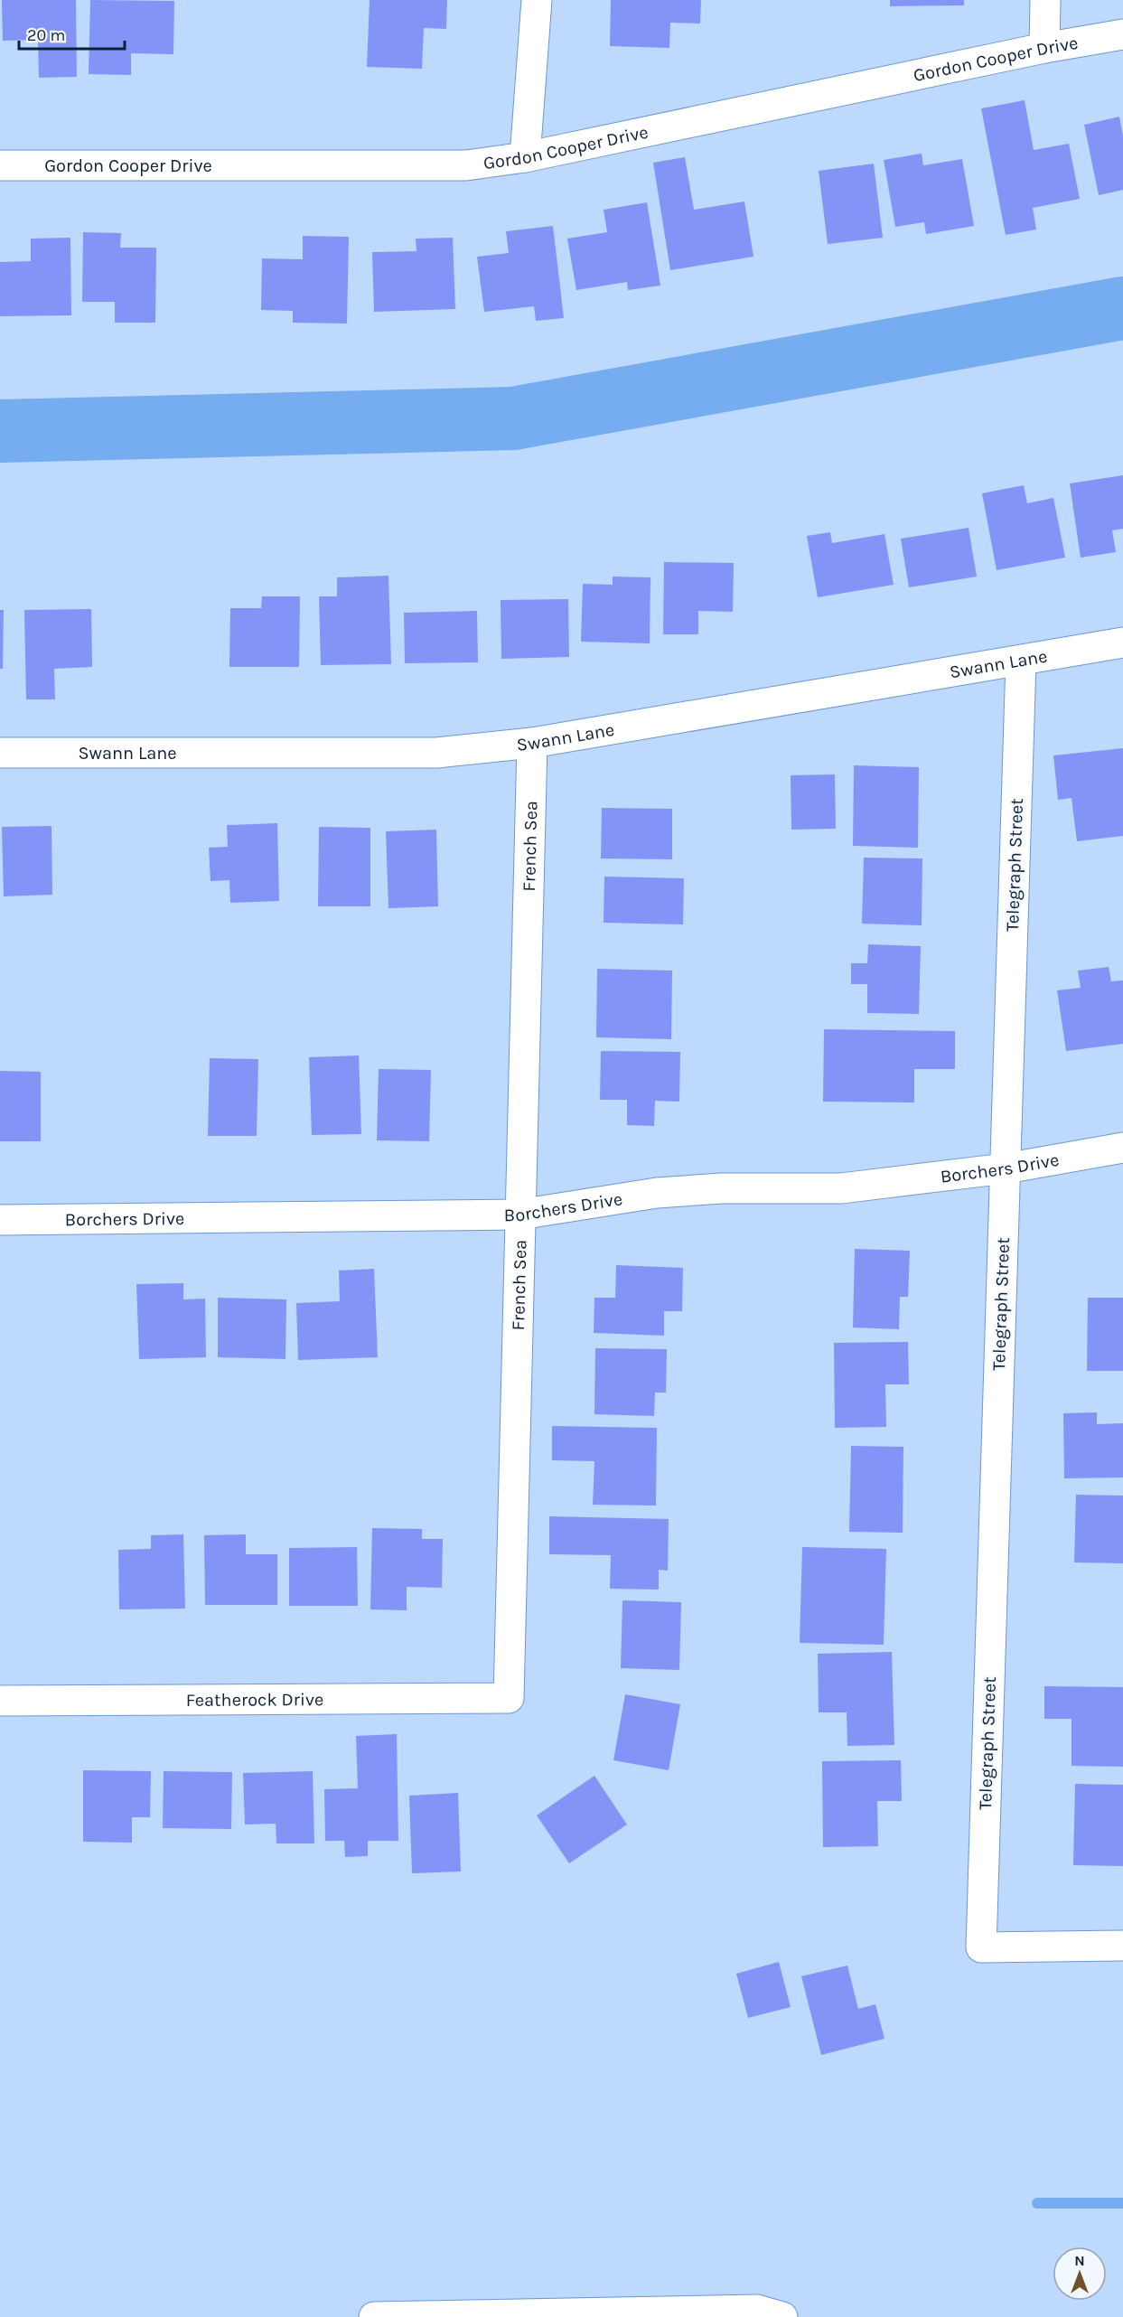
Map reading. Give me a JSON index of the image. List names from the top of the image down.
{
  "streets": {
    "street": [
      "Gordon Cooper Drive",
      "Swann Lane",
      "French Sea",
      "Telegraph Street",
      "Borchers Drive",
      "Featherock Drive"
    ]
  },
  "crossings": [
    ["Swann Lane", "French Sea"],
    ["Swann Lane", "Telegraph Street"],
    ["French Sea", "Borchers Drive"],
    ["French Sea", "Featherock Drive"],
    ["Telegraph Street", "Borchers Drive"]
  ],
  "scale_bar": "20 m",
  "north": "top"
}
